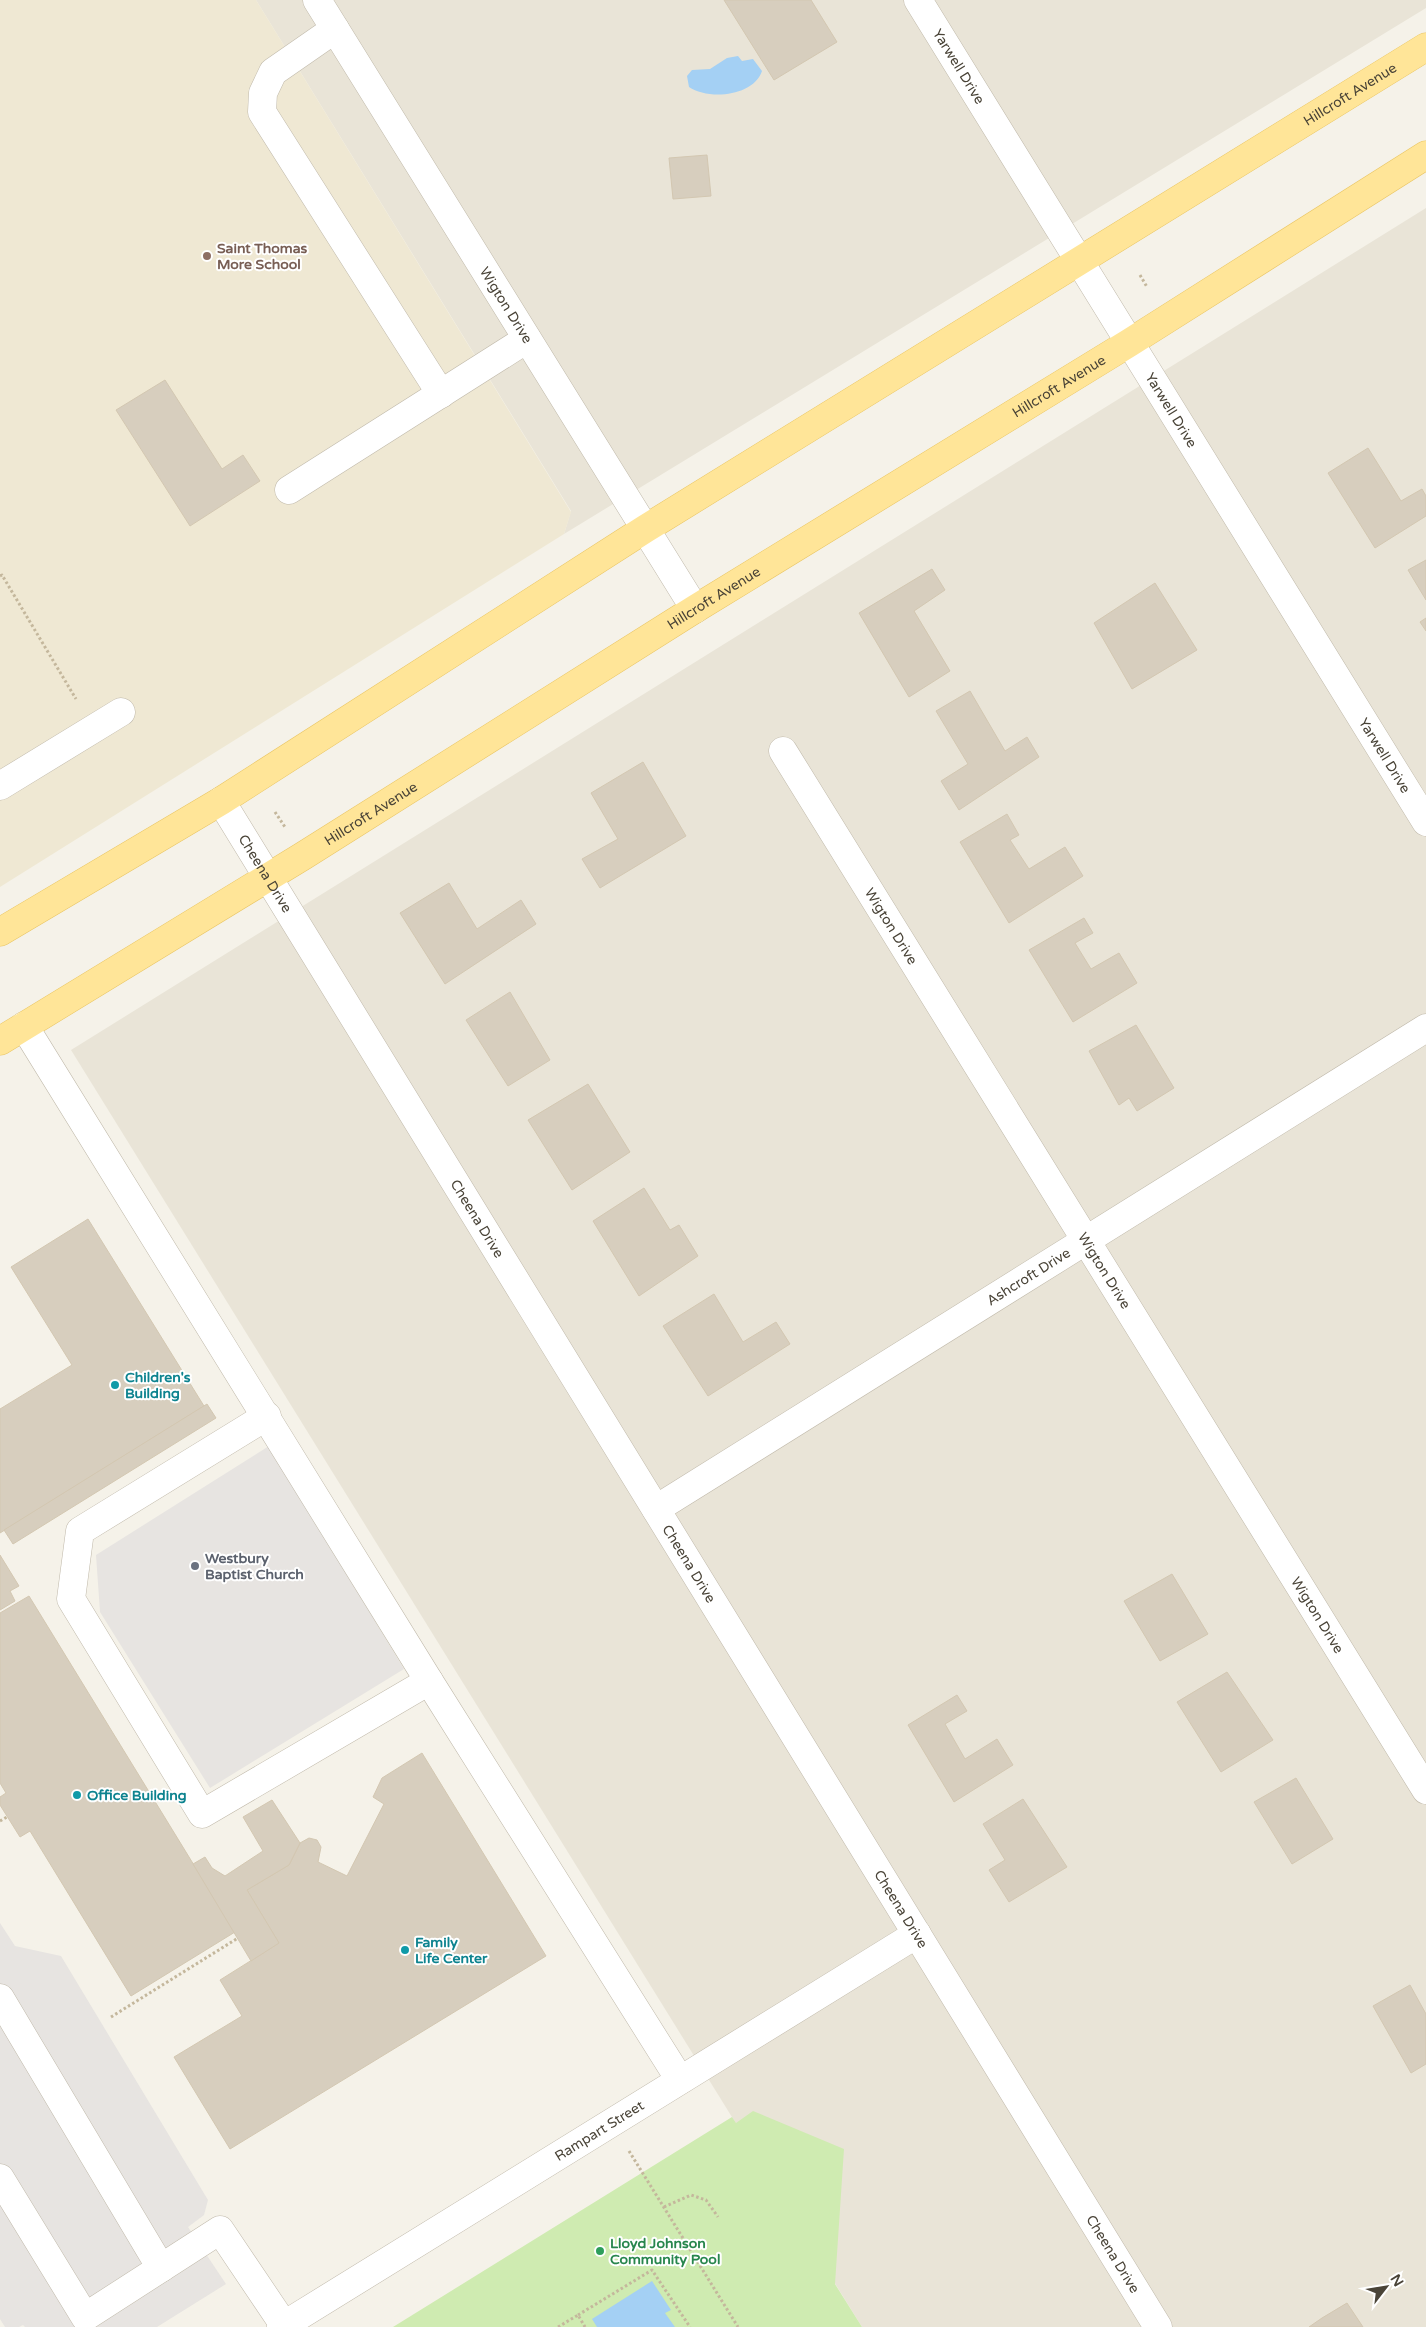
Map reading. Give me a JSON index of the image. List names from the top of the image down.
{
  "streets": {
    "main road": ["Hillcroft Avenue"],
    "street": [
      "Yarwell Drive",
      "Wigton Drive",
      "Cheena Drive",
      "Ashcroft Drive",
      "Rampart Street"
    ]
  },
  "crossings": [
    ["Yarwell Drive", "Hillcroft Avenue"],
    ["Hillcroft Avenue", "Wigton Drive"],
    ["Hillcroft Avenue", "Cheena Drive"],
    ["Wigton Drive", "Ashcroft Drive"],
    ["Cheena Drive", "Ashcroft Drive"],
    ["Cheena Drive", "Rampart Street"]
  ],
  "places": [
    "Saint Thomas More School",
    "Children's Building",
    "Westbury Baptist Church",
    "Office Building",
    "Family Life Center",
    "Lloyd Johnson Community Pool"
  ],
  "north": "top right"
}
